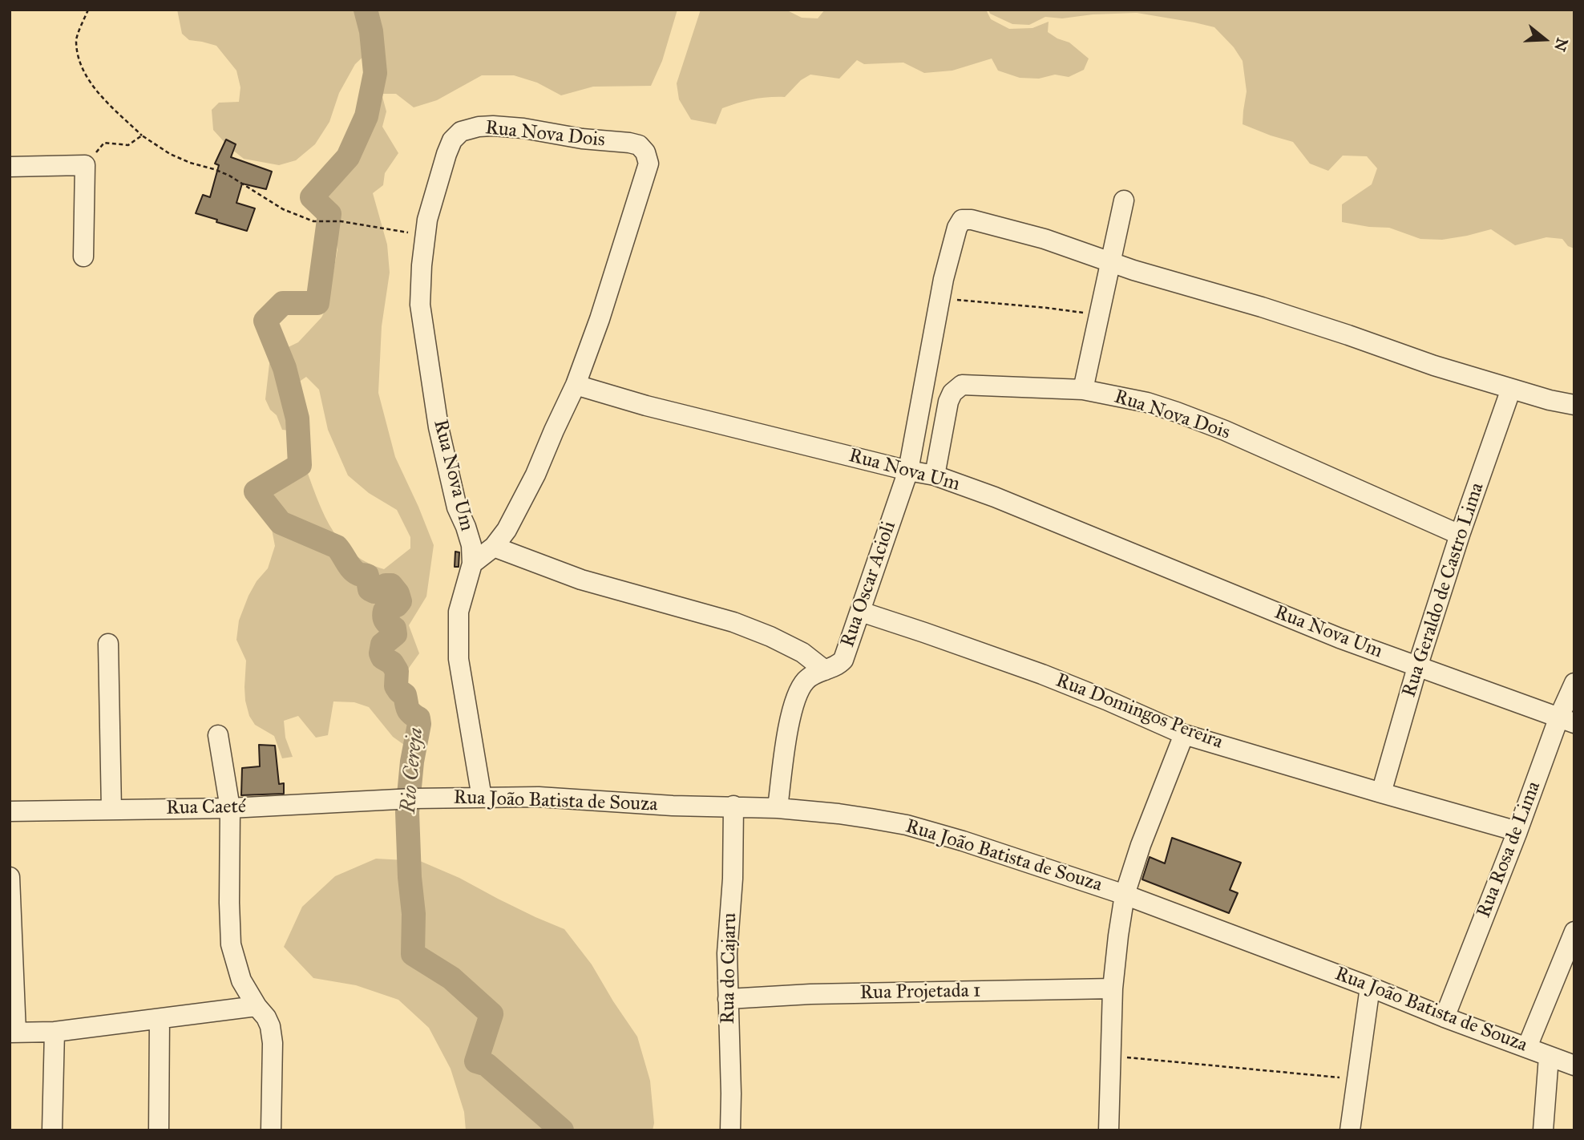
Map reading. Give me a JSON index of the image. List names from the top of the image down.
{
  "streets": {
    "street": [
      "Rua Nova Dois",
      "Rua Nova Um",
      "Rua Oscar Acioli",
      "Rua Geraldo de Castro Lima",
      "Rua Domingos Pereira",
      "Rua João Batista de Souza",
      "Rua Caeté",
      "Rua Rosa de Lima",
      "Rua do Cajaru",
      "Rua Projetada 1"
    ]
  },
  "crossings": [
    ["Rua Nova Dois", "Rua Nova Um"],
    ["Rua Nova Dois", "Rua Geraldo de Castro Lima"],
    ["Rua Nova Um", "Rua Oscar Acioli"],
    ["Rua Nova Um", "Rua Geraldo de Castro Lima"],
    ["Rua Nova Um", "Rua João Batista de Souza"],
    ["Rua Nova Um", "Rua Rosa de Lima"],
    ["Rua Oscar Acioli", "Rua Domingos Pereira"],
    ["Rua Oscar Acioli", "Rua João Batista de Souza"],
    ["Rua Geraldo de Castro Lima", "Rua Domingos Pereira"],
    ["Rua Domingos Pereira", "Rua Rosa de Lima"],
    ["Rua João Batista de Souza", "Rua Caeté"],
    ["Rua João Batista de Souza", "Rua Rosa de Lima"],
    ["Rua João Batista de Souza", "Rua do Cajaru"],
    ["Rua do Cajaru", "Rua Projetada 1"]
  ],
  "water": ["Rio Cereja"],
  "north": "right"
}
